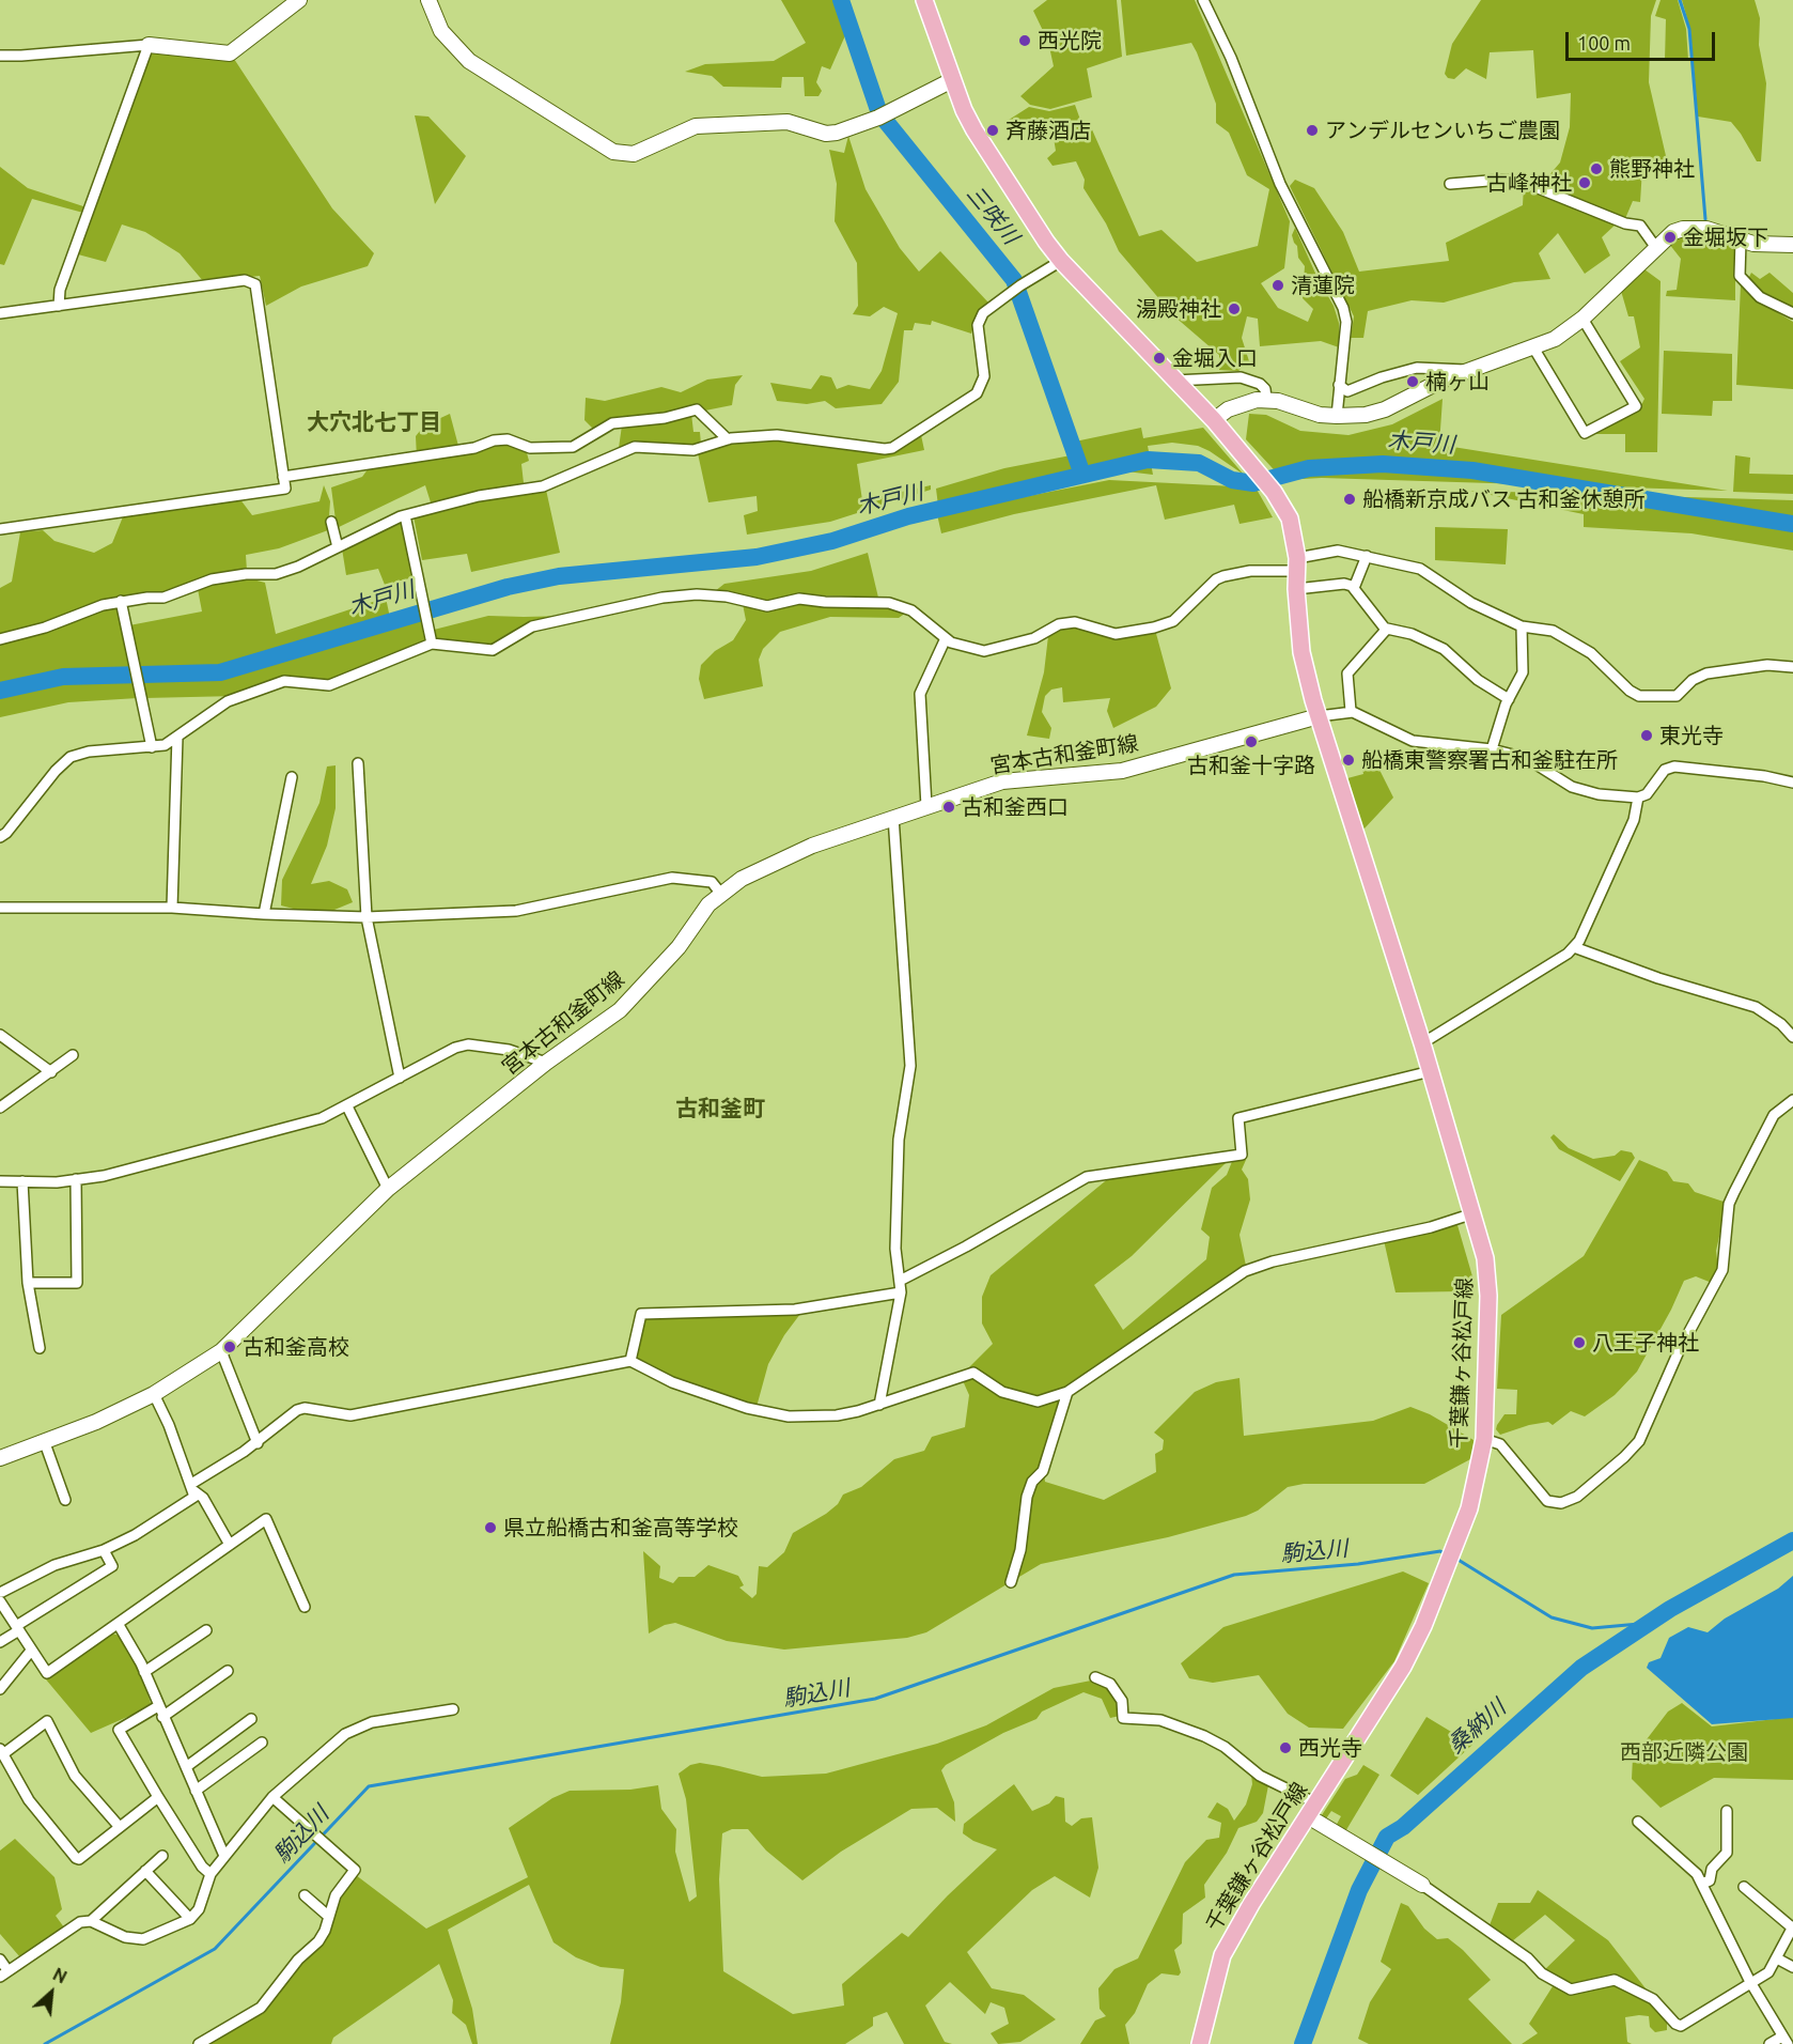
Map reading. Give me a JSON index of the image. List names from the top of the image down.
{
  "streets": {
    "main road": ["千葉鎌ヶ谷松戸線"],
    "street": ["宮本古和釜町線"]
  },
  "crossings": [
    ["宮本古和釜町線", "千葉鎌ヶ谷松戸線"]
  ],
  "districts": ["大穴北七丁目", "古和釜町"],
  "water": [
    "三咲川",
    "木戸川",
    "駒込川",
    "桑納川"
  ],
  "parks": ["西部近隣公園"],
  "places": [
    "西光院",
    "斉藤酒店",
    "アンデルセンいちご農園",
    "熊野神社",
    "古峰神社",
    "金堀坂下",
    "清蓮院",
    "湯殿神社",
    "金堀入口",
    "楠ヶ山",
    "船橋新京成バス 古和釜休憩所",
    "東光寺",
    "古和釜十字路",
    "船橋東警察署古和釜駐在所",
    "古和釜西口",
    "八王子神社",
    "古和釜高校",
    "県立船橋古和釜高等学校",
    "西光寺"
  ],
  "scale_bar": "100 m",
  "north": "top right"
}
